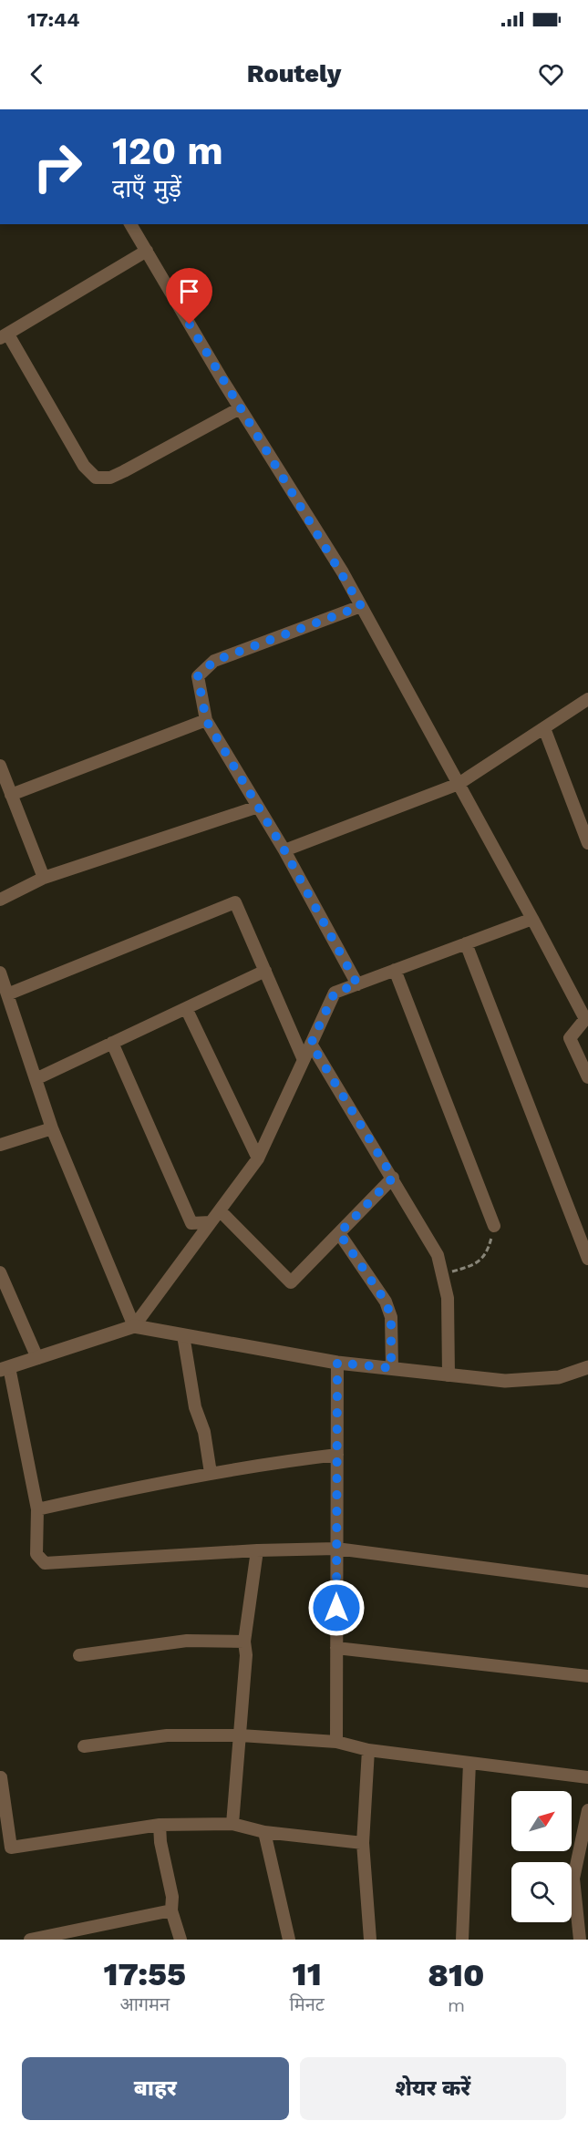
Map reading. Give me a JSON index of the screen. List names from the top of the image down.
{
  "north": "top right",
  "page": {
    "status": "17:44",
    "header": "Routely",
    "turn": ["120 m", "दाएँ मुड़ें"],
    "eta": [
      "17:55",
      "आगमन",
      "11",
      "मिनट",
      "810",
      "m"
    ],
    "buttons": ["बाहर", "शेयर करें"]
  }
}
